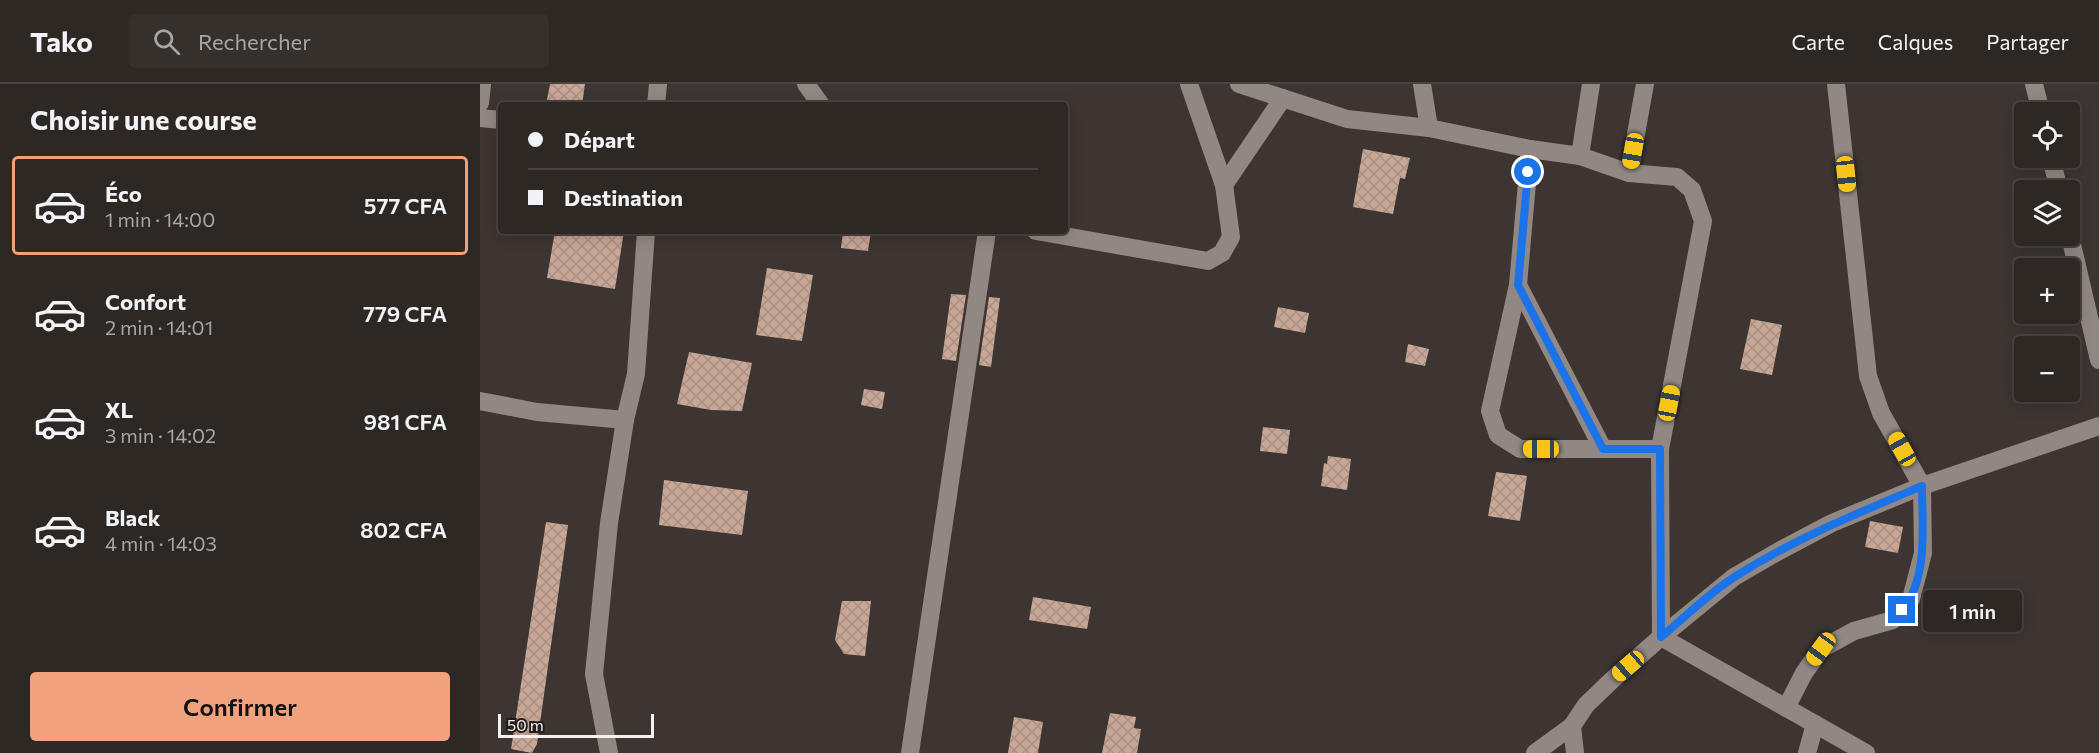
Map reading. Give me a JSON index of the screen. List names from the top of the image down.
{
  "scale_bar": "50 m",
  "page": {
    "header": "Tako",
    "search": "Rechercher",
    "nav": ["Carte", "Calques", "Partager"],
    "heading": "Choisir une course",
    "map_buttons": ["+", "−"],
    "banner": ["Départ", "Destination"],
    "list": [
      {
        "name": "Éco",
        "note": "1 min · 14:00",
        "value": "577 CFA"
      },
      {
        "name": "Confort",
        "note": "2 min · 14:01",
        "value": "779 CFA"
      },
      {
        "name": "XL",
        "note": "3 min · 14:02",
        "value": "981 CFA"
      },
      {
        "name": "Black",
        "note": "4 min · 14:03",
        "value": "802 CFA"
      }
    ],
    "bubble": "1 min",
    "buttons": "Confirmer",
    "scale": "50 m"
  }
}
